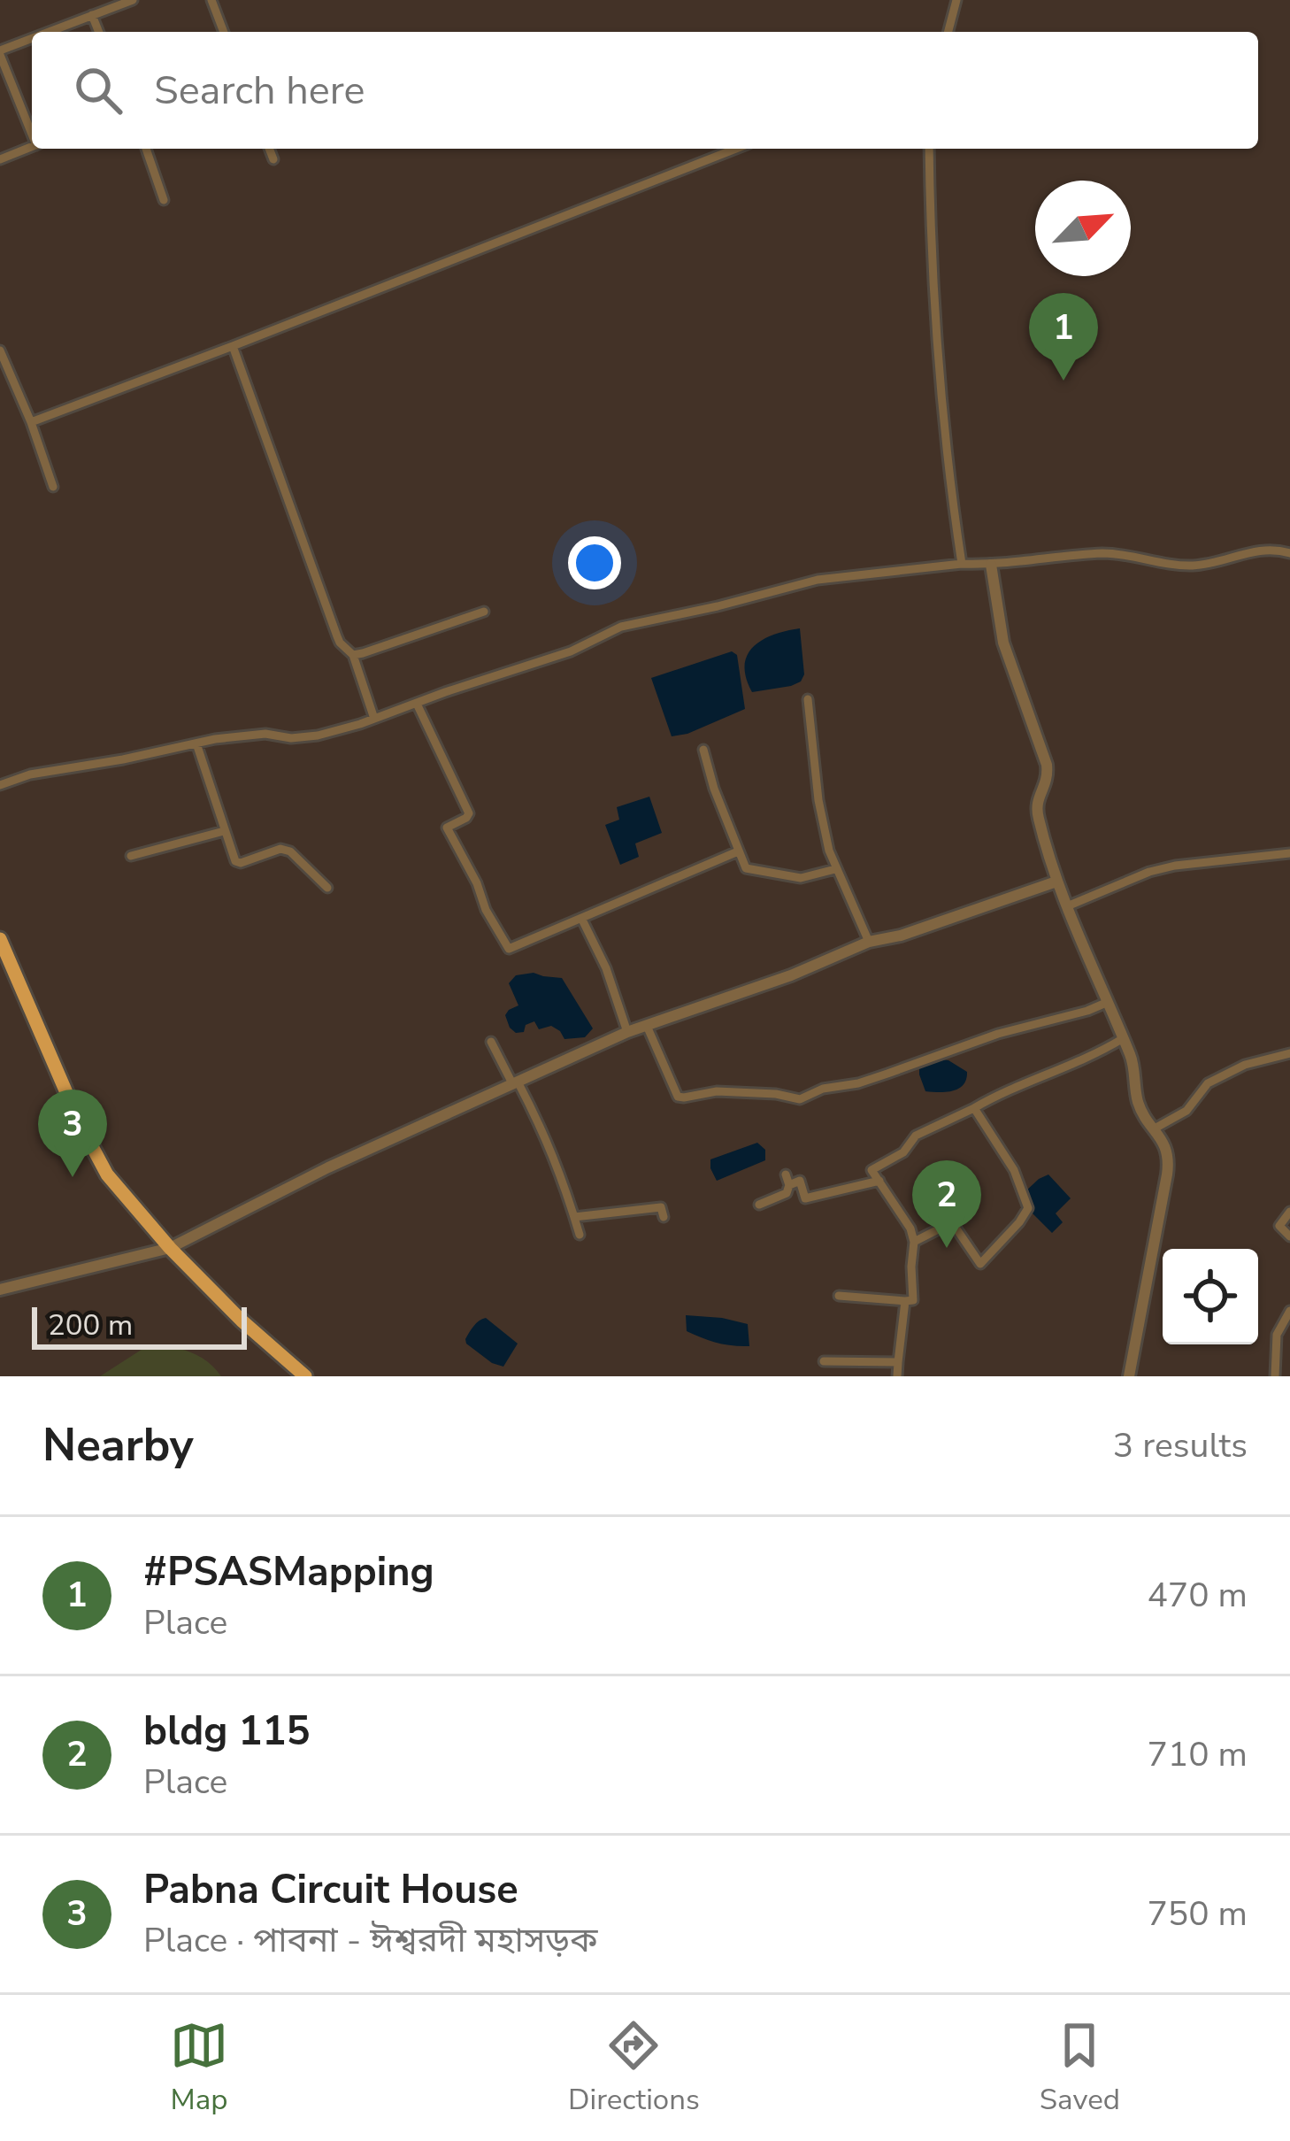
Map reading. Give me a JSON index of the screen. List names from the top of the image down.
{
  "scale_bar": "200 m",
  "north": "top right",
  "page": {
    "search": "Search here",
    "pins": ["1", "3", "2"],
    "scale": "200 m",
    "heading": ["Nearby", "3 results"],
    "list": [
      {
        "mark": "1",
        "name": "#PSASMapping",
        "note": "Place",
        "value": "470 m"
      },
      {
        "mark": "2",
        "name": "bldg 115",
        "note": "Place",
        "value": "710 m"
      },
      {
        "mark": "3",
        "name": "Pabna Circuit House",
        "note": "Place · পাবনা - ঈশ্বরদী মহাসড়ক",
        "value": "750 m"
      }
    ],
    "nav": ["Map", "Directions", "Saved"]
  }
}
